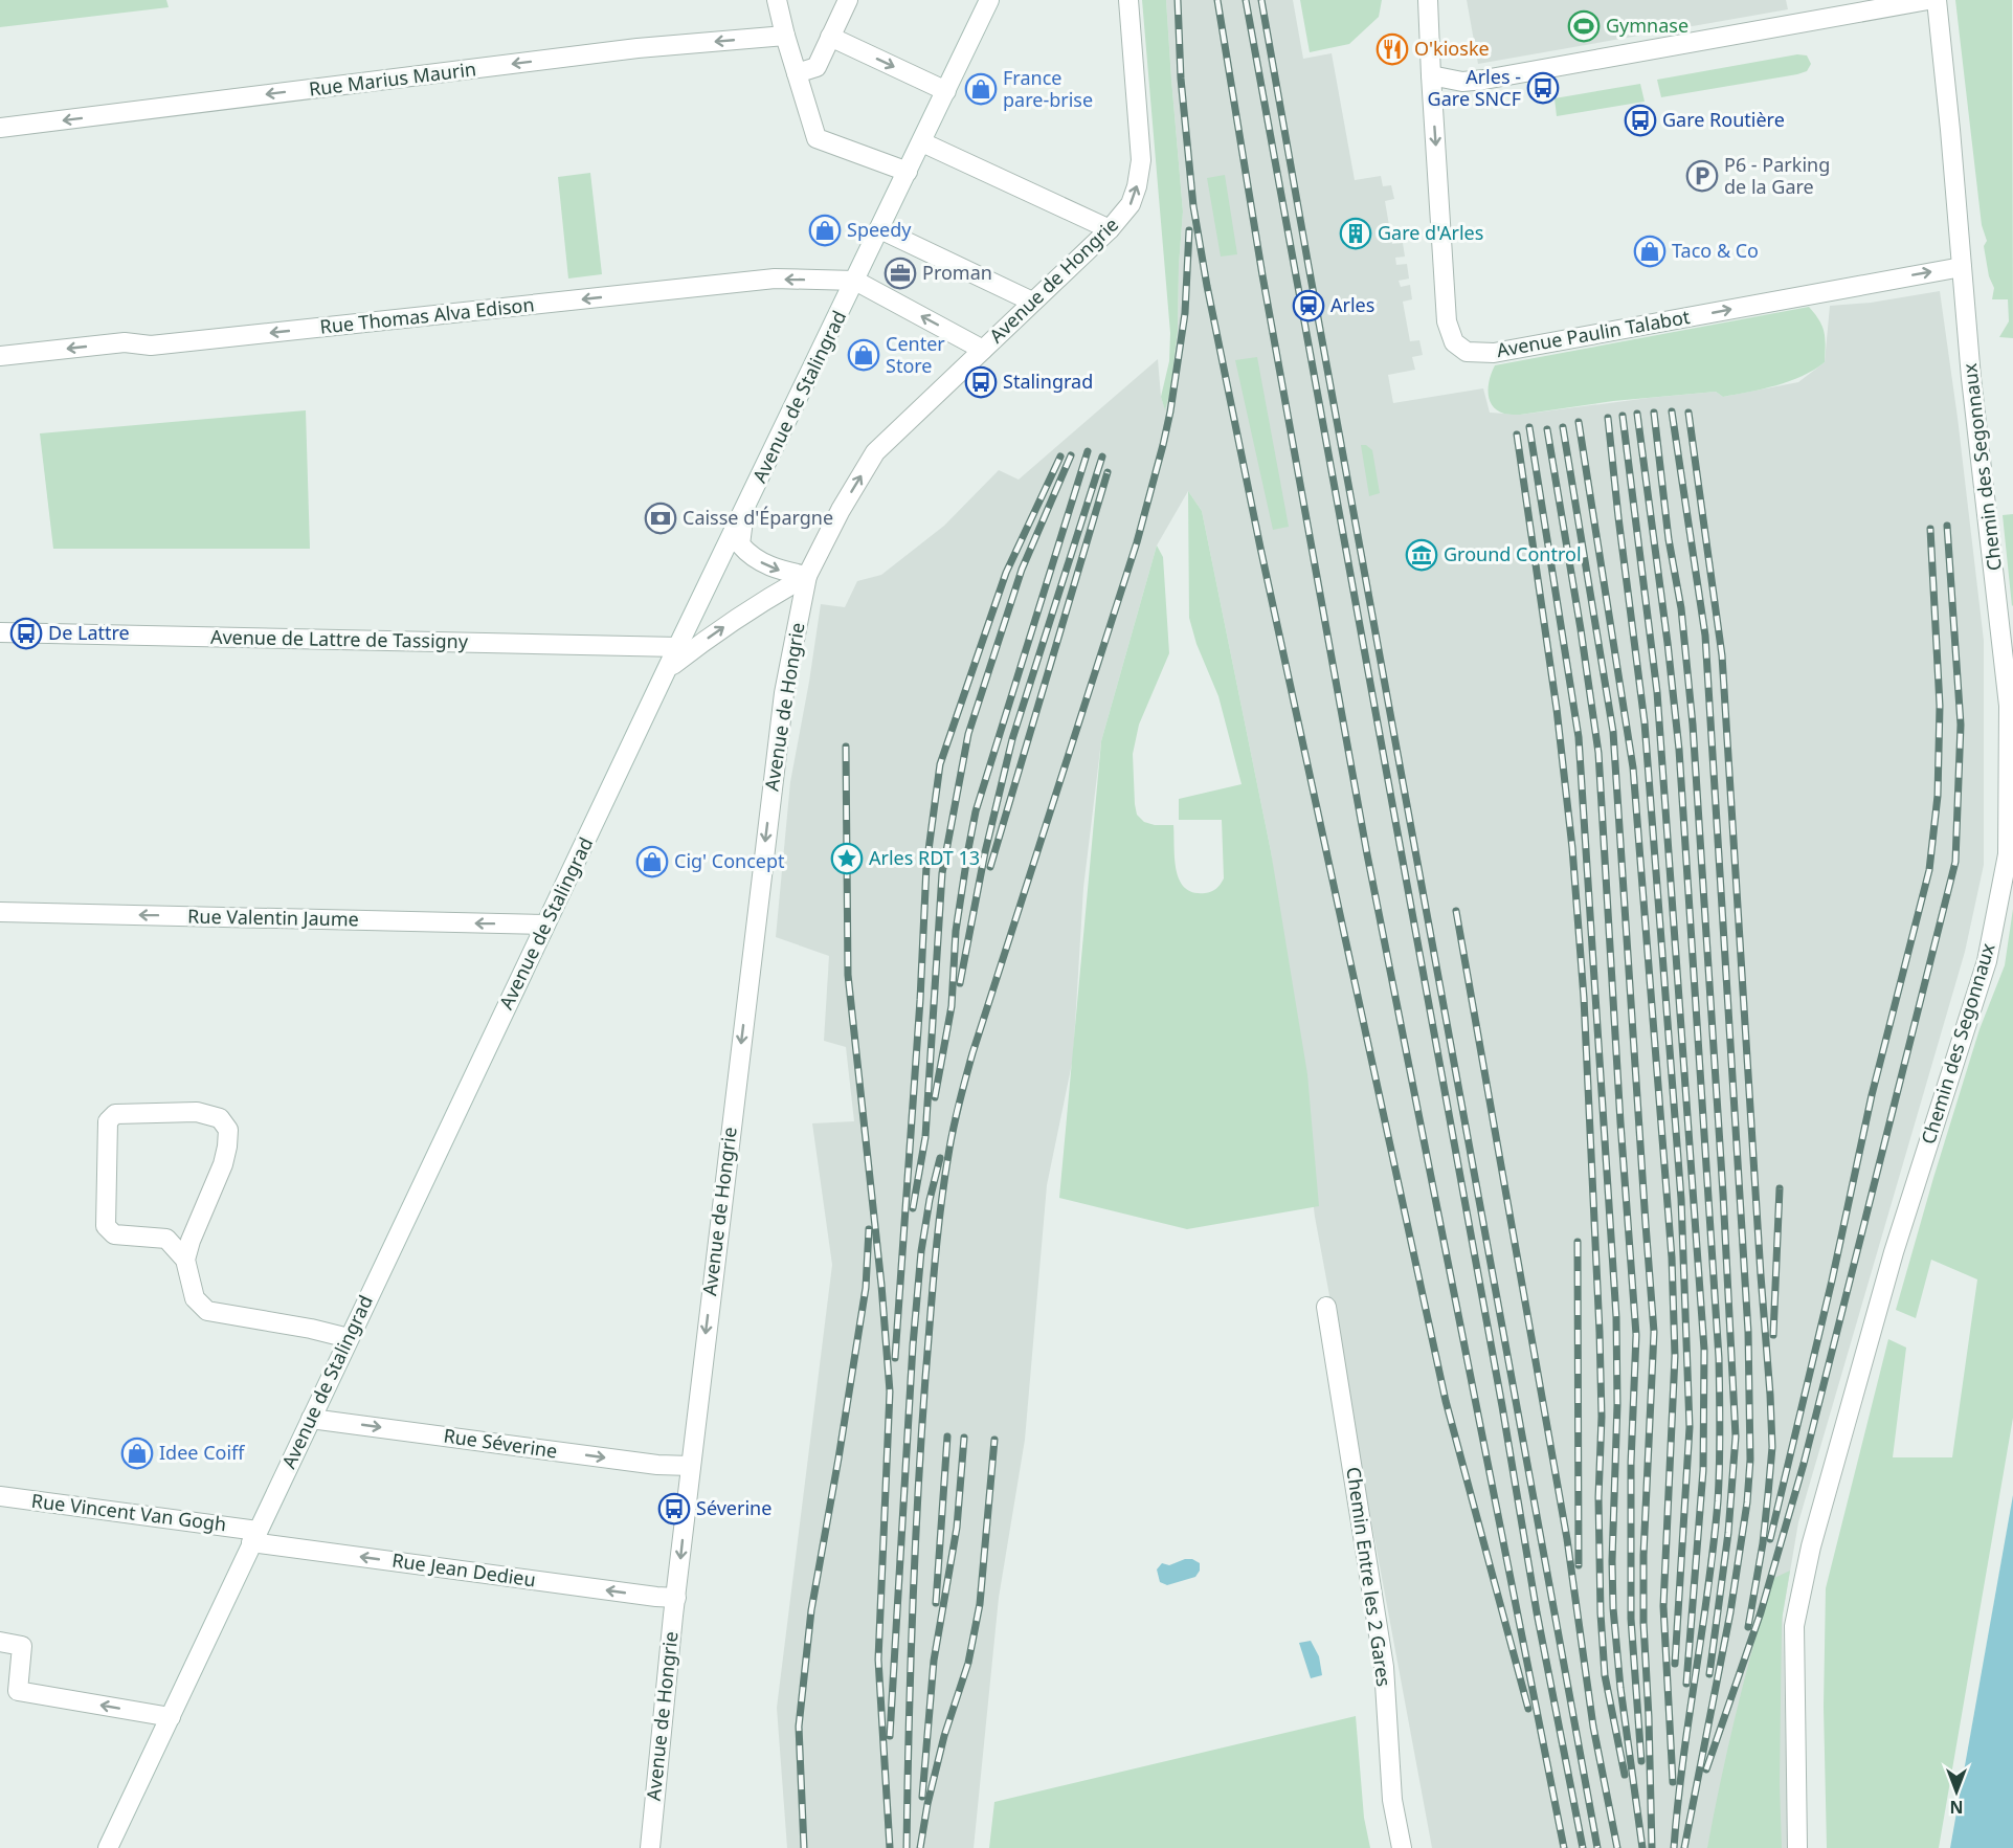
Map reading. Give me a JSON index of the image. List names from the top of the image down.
{
  "streets": {
    "street": [
      "Rue Marius Maurin",
      "Avenue de Hongrie",
      "Rue Thomas Alva Edison",
      "Avenue Paulin Talabot",
      "Avenue de Stalingrad",
      "Chemin des Segonnaux",
      "Avenue de Lattre de Tassigny",
      "Rue Valentin Jaume",
      "Rue Séverine",
      "Rue Vincent Van Gogh",
      "Rue Jean Dedieu",
      "Chemin Entre les 2 Gares"
    ]
  },
  "crossings": [
    ["Avenue de Hongrie", "Rue Séverine"],
    ["Avenue de Hongrie", "Rue Jean Dedieu"],
    ["Rue Thomas Alva Edison", "Avenue de Stalingrad"],
    ["Avenue Paulin Talabot", "Chemin des Segonnaux"],
    ["Avenue de Stalingrad", "Avenue de Lattre de Tassigny"],
    ["Avenue de Stalingrad", "Rue Valentin Jaume"],
    ["Avenue de Stalingrad", "Rue Séverine"],
    ["Avenue de Stalingrad", "Rue Vincent Van Gogh"],
    ["Avenue de Stalingrad", "Rue Jean Dedieu"],
    ["Rue Vincent Van Gogh", "Rue Jean Dedieu"]
  ],
  "one_way": [
    "Rue Marius Maurin",
    "Rue Thomas Alva Edison",
    "Rue Valentin Jaume",
    "Rue Séverine",
    "Rue Jean Dedieu"
  ],
  "places": {
    "sports": ["Gymnase"],
    "restaurant": ["O'kioske"],
    "bus stop": [
      "Arles - Gare SNCF",
      "Gare Routière",
      "Stalingrad",
      "De Lattre",
      "Séverine"
    ],
    "shop": [
      "France pare-brise",
      "Speedy",
      "Taco & Co",
      "Center Store",
      "Cig' Concept",
      "Idee Coiff"
    ],
    "parking": ["P6 - Parking de la Gare"],
    "building": ["Gare d'Arles"],
    "office": ["Proman"],
    "station": ["Arles"],
    "bank": ["Caisse d'Épargne"],
    "museum": ["Ground Control"],
    "place": ["Arles RDT 13"]
  },
  "north": "bottom"
}
